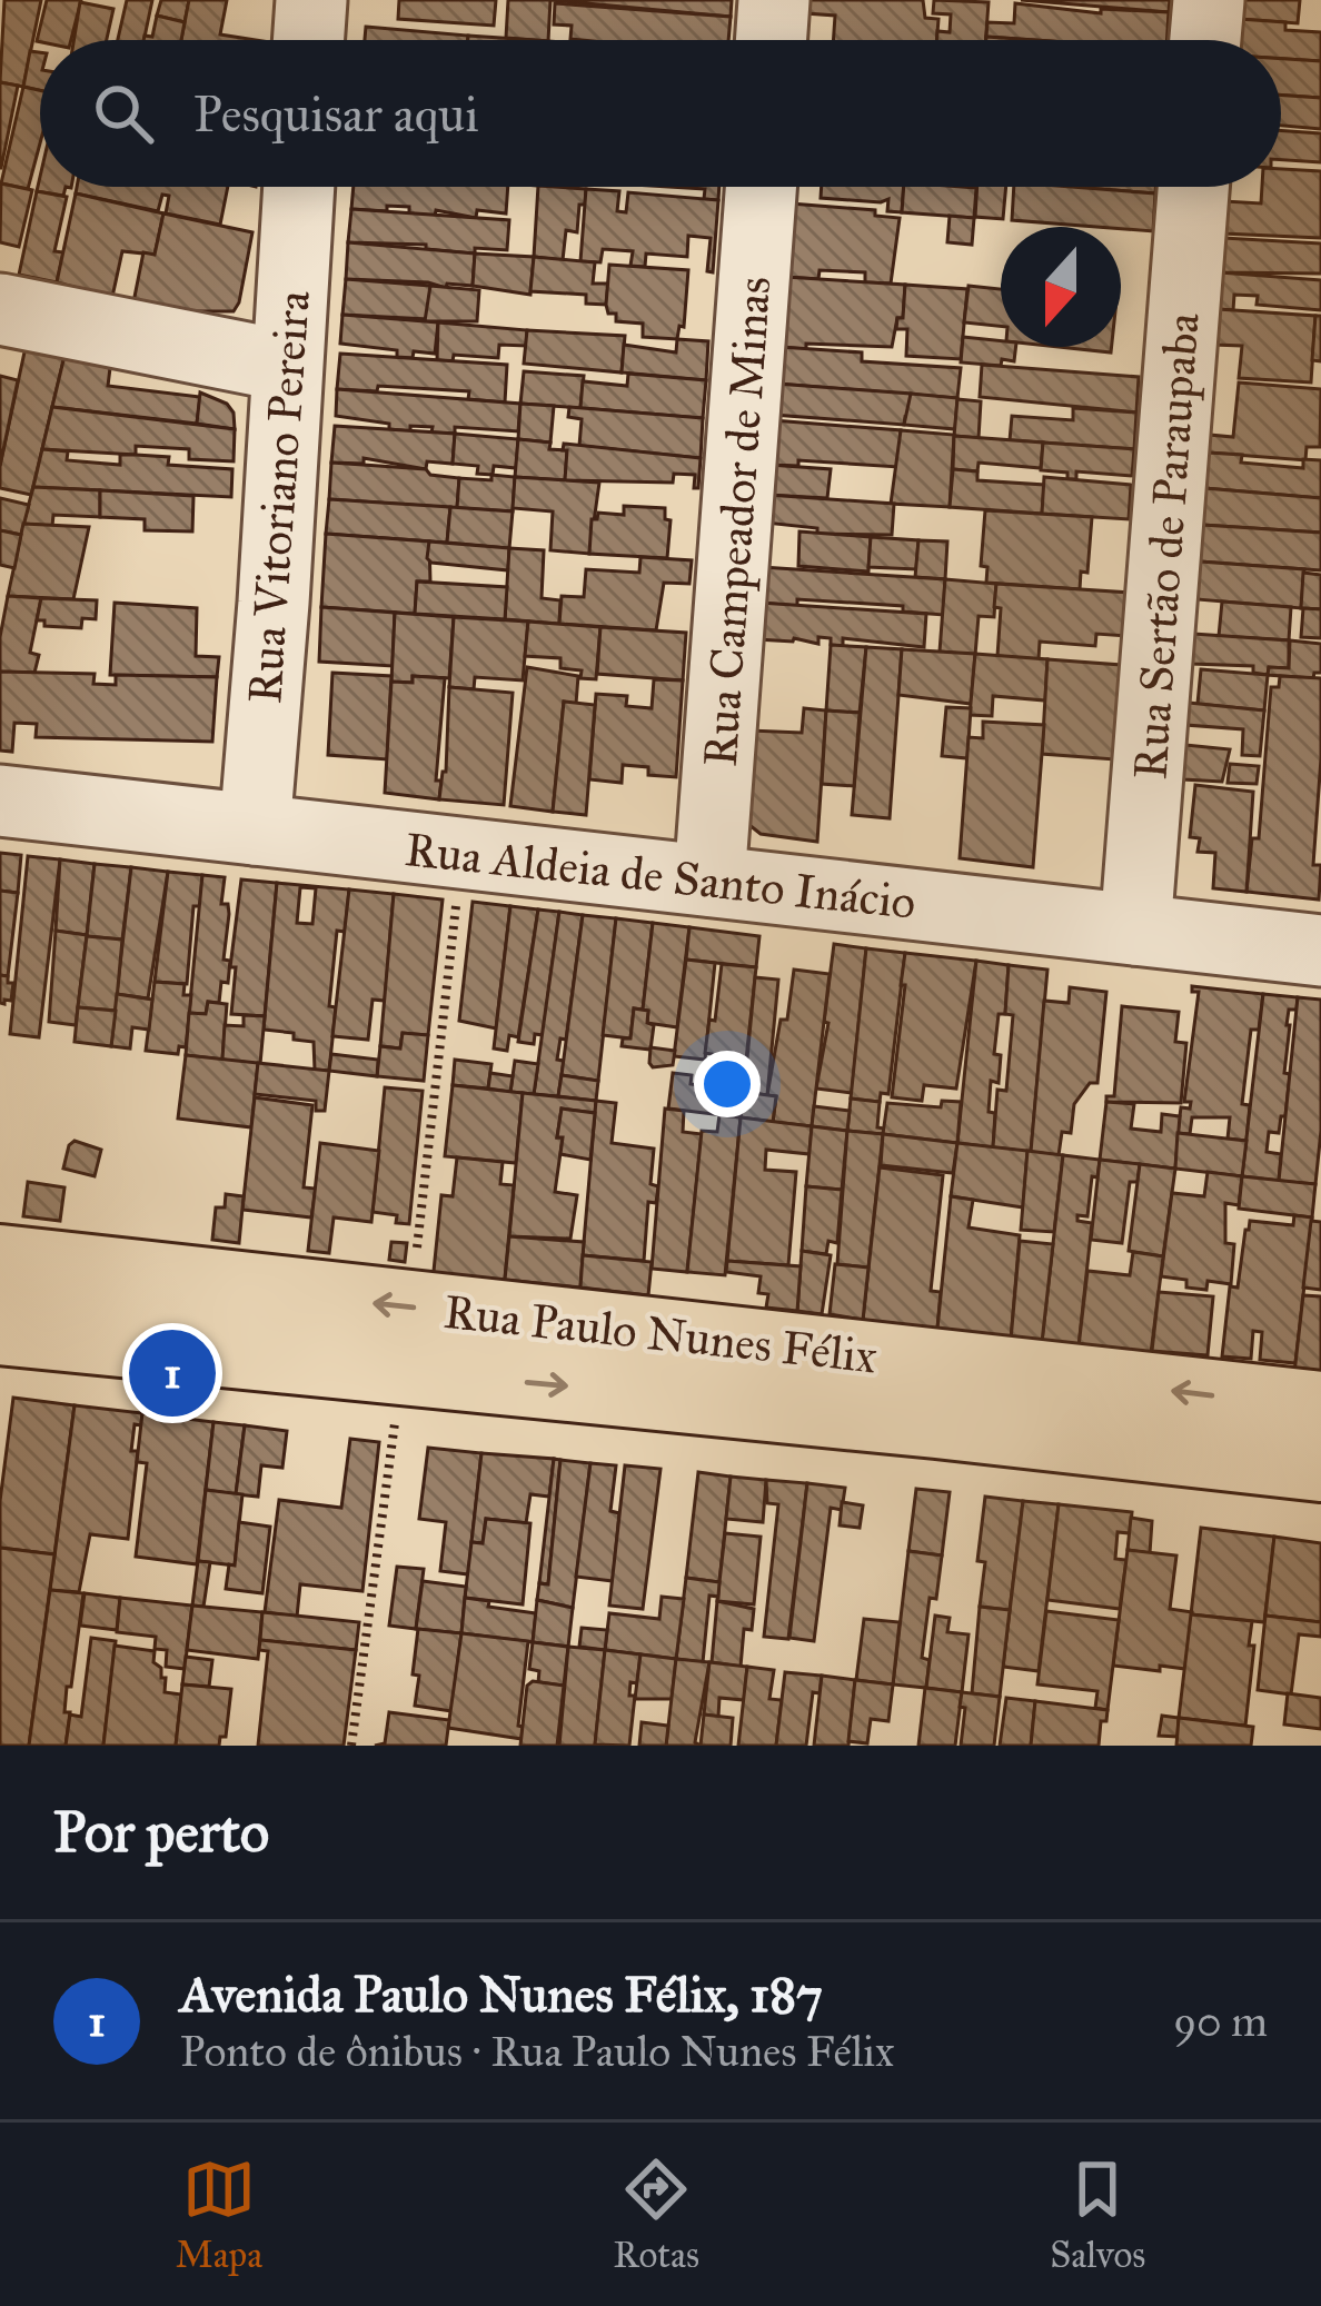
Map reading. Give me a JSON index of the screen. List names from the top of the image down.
{
  "streets": {
    "main road": ["Rua Paulo Nunes Félix"],
    "street": [
      "Rua Vitoriano Pereira",
      "Rua Campeador de Minas",
      "Rua Sertão de Paraupaba",
      "Rua Aldeia de Santo Inácio"
    ]
  },
  "crossings": [
    ["Rua Vitoriano Pereira", "Rua Aldeia de Santo Inácio"],
    ["Rua Campeador de Minas", "Rua Aldeia de Santo Inácio"],
    ["Rua Sertão de Paraupaba", "Rua Aldeia de Santo Inácio"]
  ],
  "north": "bottom",
  "page": {
    "search": "Pesquisar aqui",
    "pins": "1",
    "heading": "Por perto",
    "list": [
      {
        "mark": "1",
        "name": "Avenida Paulo Nunes Félix, 187",
        "note": "Ponto de ônibus · Rua Paulo Nunes Félix",
        "value": "90 m"
      }
    ],
    "nav": ["Mapa", "Rotas", "Salvos"]
  }
}
